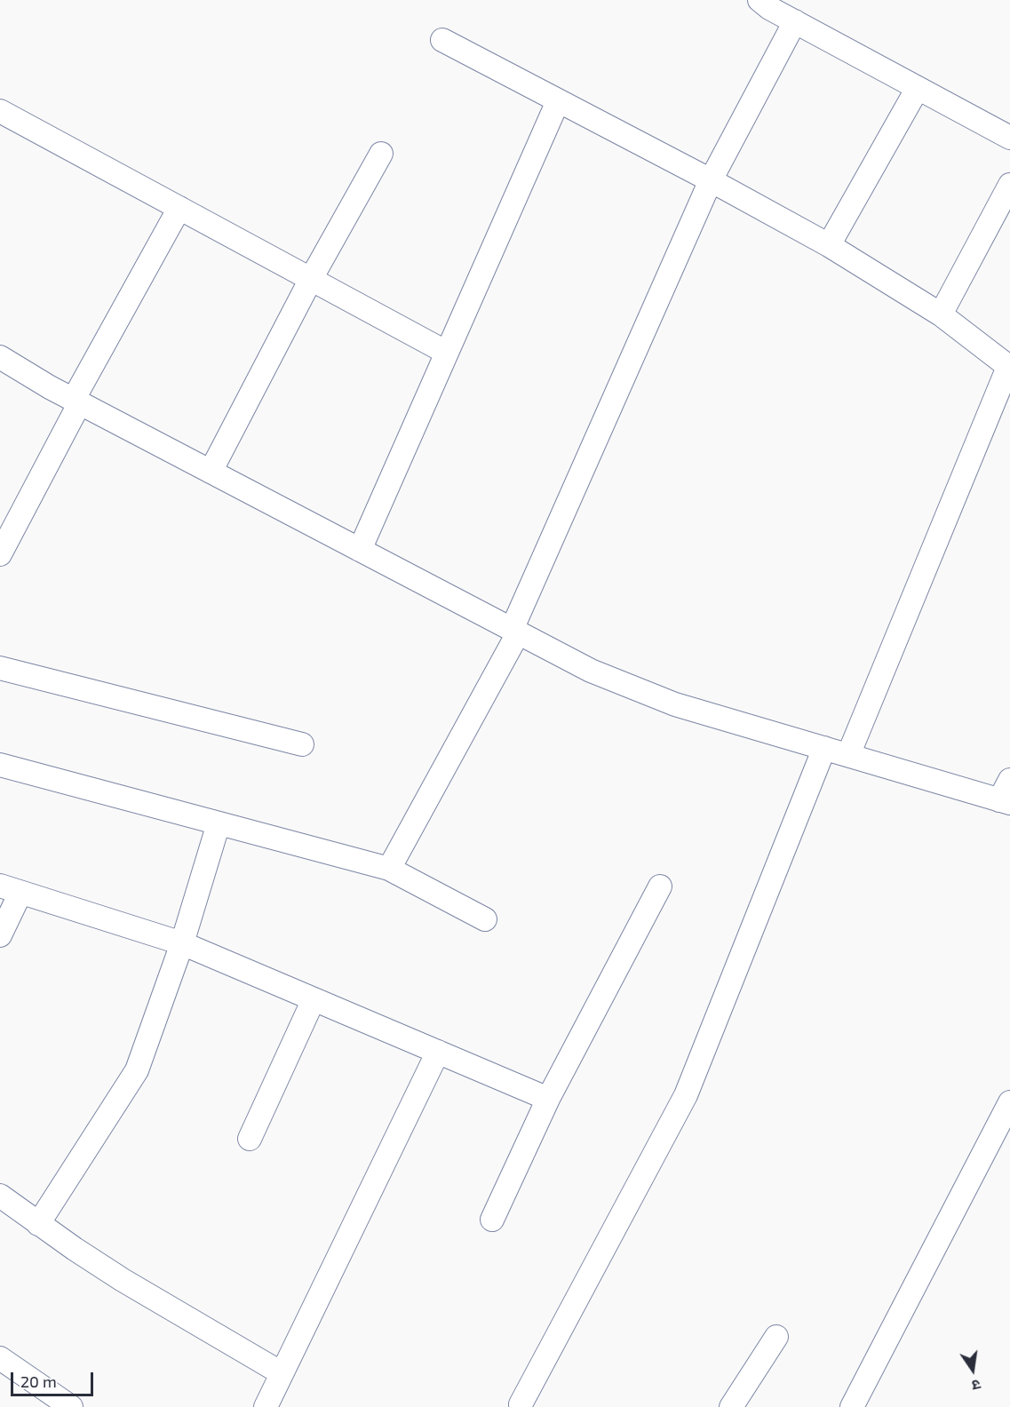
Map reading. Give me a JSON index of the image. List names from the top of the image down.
{
  "scale_bar": "20 m",
  "north": "bottom"
}
